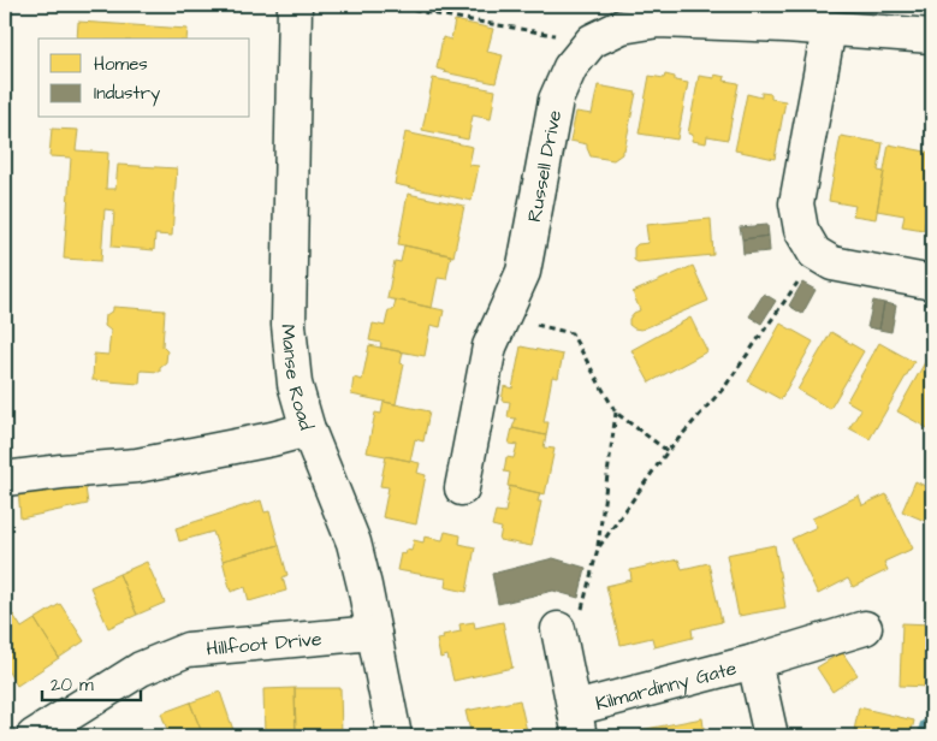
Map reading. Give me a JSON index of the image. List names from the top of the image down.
{
  "streets": {
    "street": [
      "Russell Drive",
      "Manse Road",
      "Hillfoot Drive",
      "Kilmardinny Gate"
    ]
  },
  "crossings": [
    ["Manse Road", "Hillfoot Drive"]
  ],
  "legend": ["Homes", "Industry"],
  "scale_bar": "20 m"
}
